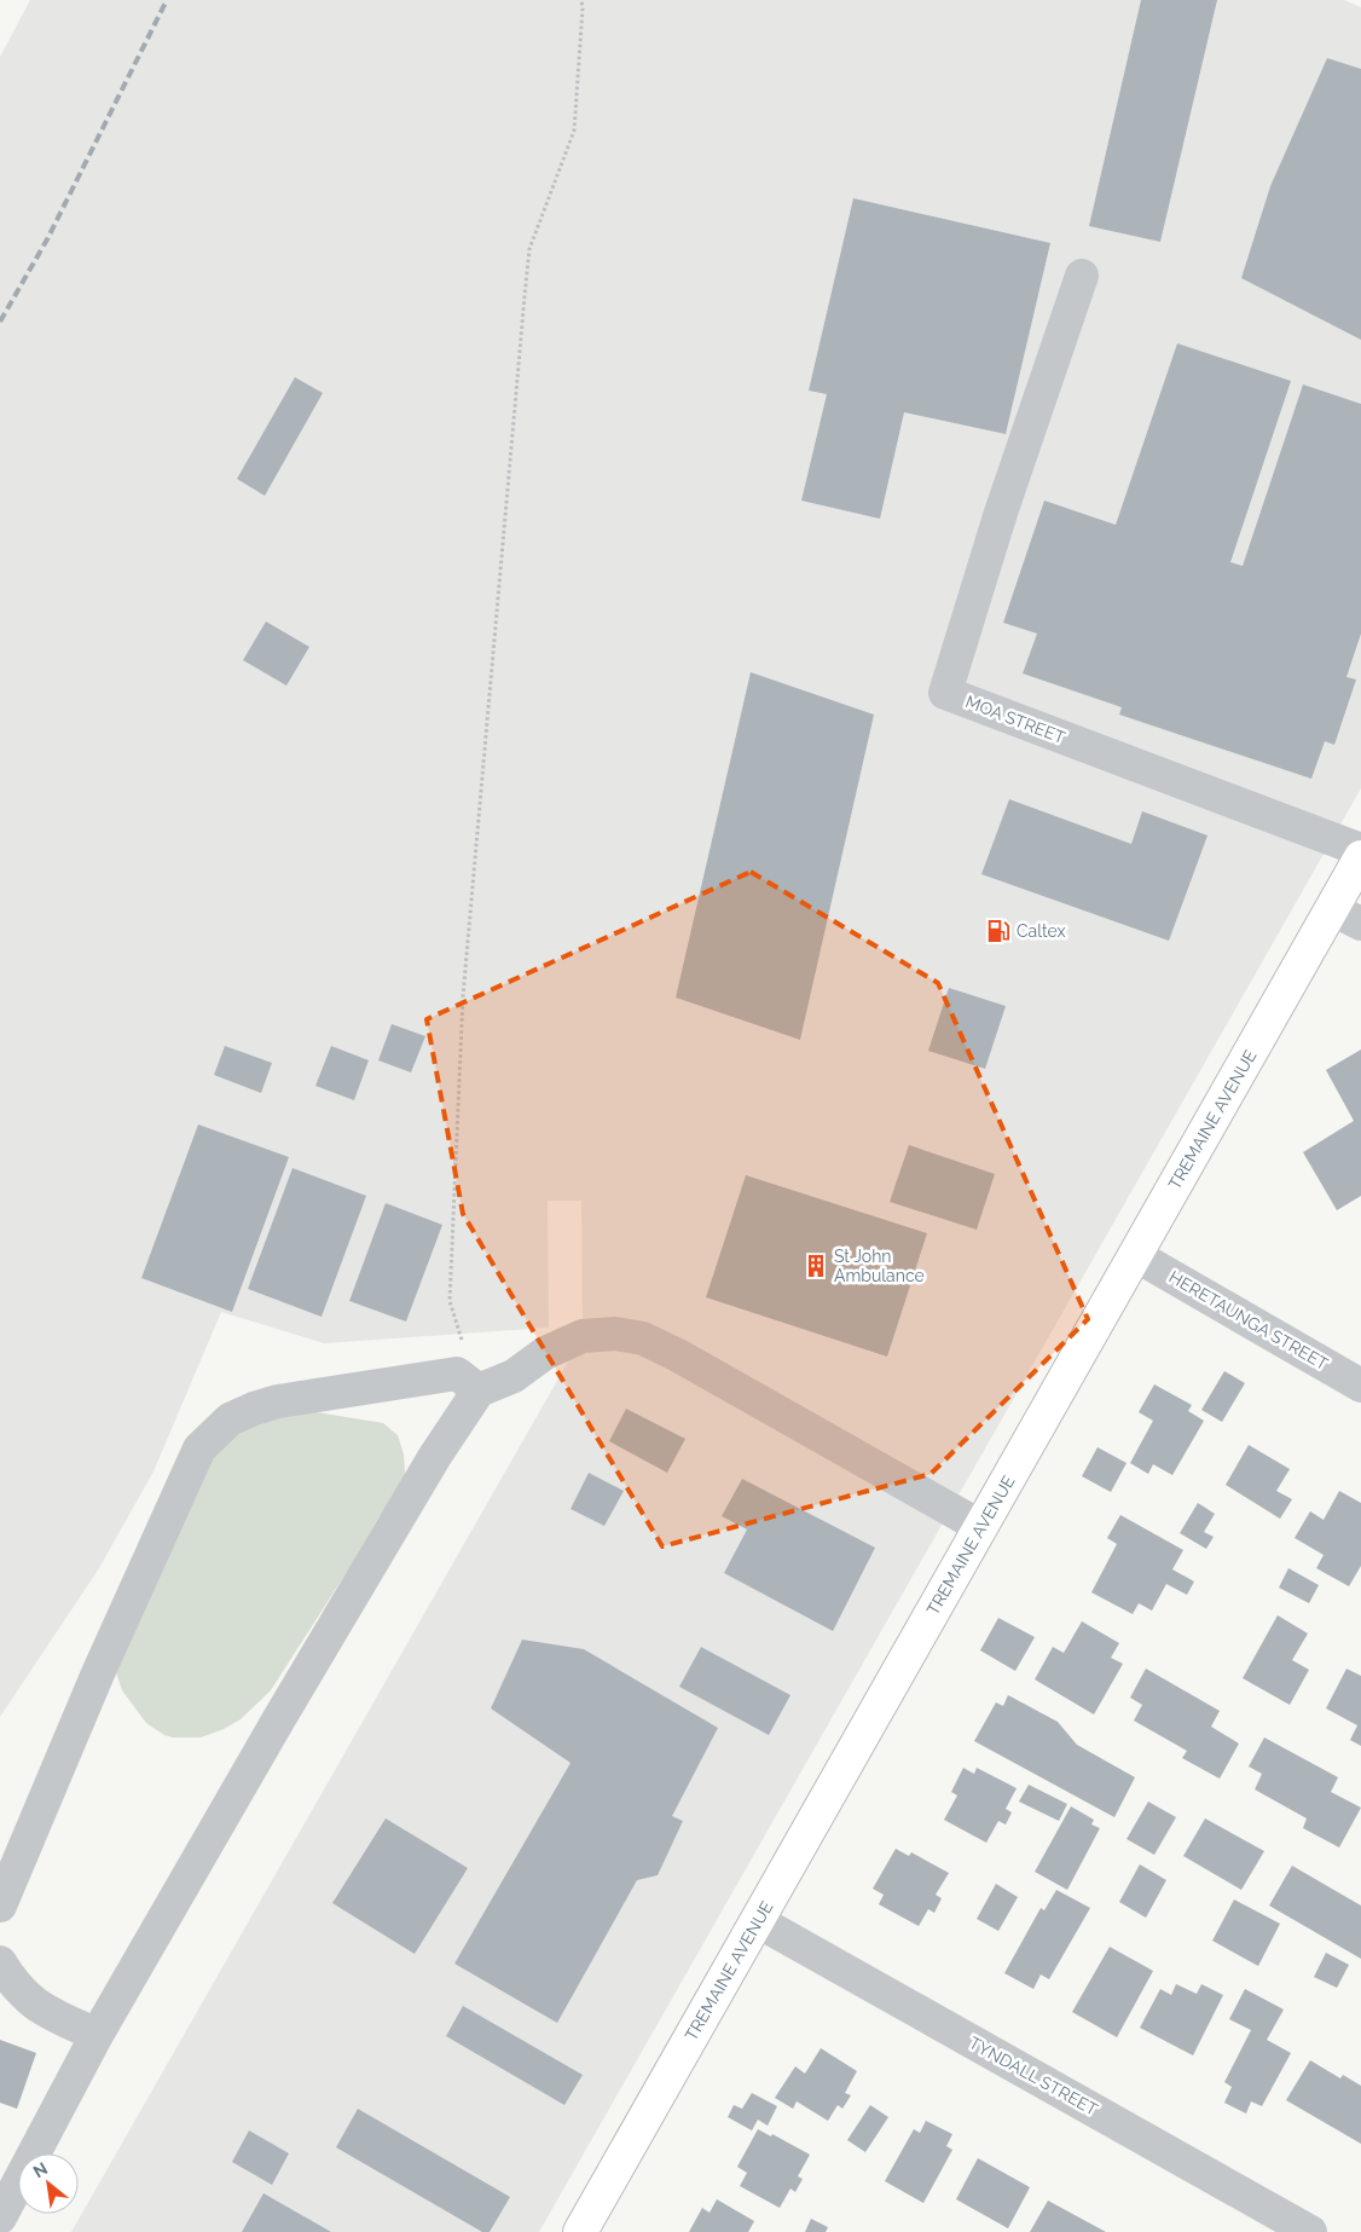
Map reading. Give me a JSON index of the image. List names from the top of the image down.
{
  "streets": {
    "main road": ["TREMAINE AVENUE"],
    "street": ["MOA STREET", "HERETAUNGA STREET", "TYNDALL STREET"]
  },
  "crossings": [
    ["TREMAINE AVENUE", "HERETAUNGA STREET"],
    ["TREMAINE AVENUE", "TYNDALL STREET"]
  ],
  "places": {
    "fuel station": ["Caltex"],
    "building": ["St John Ambulance"]
  },
  "north": "top left"
}
